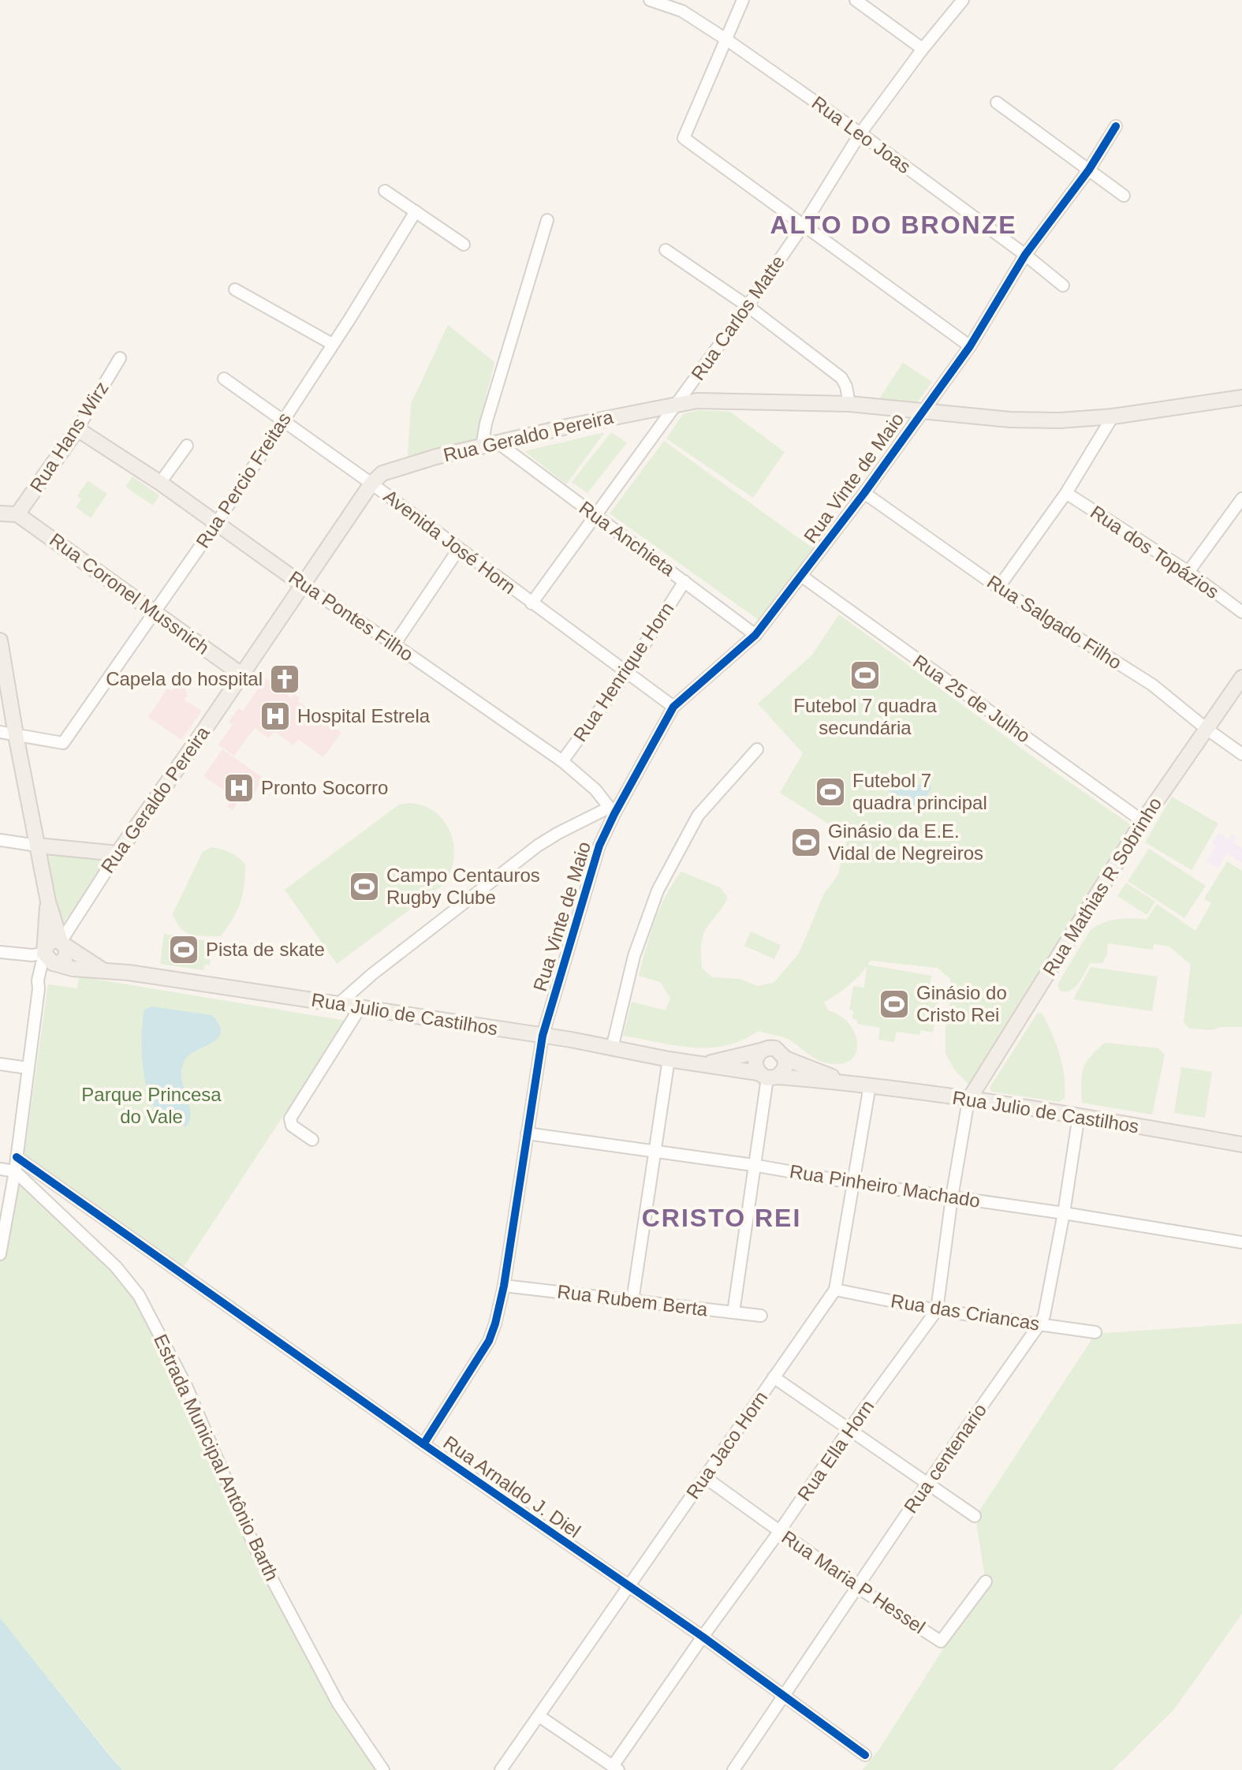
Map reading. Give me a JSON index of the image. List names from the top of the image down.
{
  "streets": {
    "main road": [
      "Rua Geraldo Pereira",
      "Rua Hans Wirz",
      "Rua Coronel Mussnich",
      "Rua Pontes Filho",
      "Rua Mathias R Sobrinho",
      "Rua Julio de Castilhos"
    ],
    "street": [
      "Rua Leo Joas",
      "Rua Carlos Matte",
      "Rua Vinte de Maio",
      "Rua Percio Freitas",
      "Rua Anchieta",
      "Avenida José Horn",
      "Rua dos Topázios",
      "Rua Salgado Filho",
      "Rua Henrique Horn",
      "Rua 25 de Julho",
      "Rua Pinheiro Machado",
      "Rua Rubem Berta",
      "Rua das Criancas",
      "Rua Jaco Horn",
      "Rua Ella Horn",
      "Estrada Municipal Antônio Barth",
      "Rua centenario",
      "Rua Arnaldo J. Diel",
      "Rua Maria P Hessel"
    ]
  },
  "crossings": [
    ["Rua Leo Joas", "Rua Carlos Matte"],
    ["Rua Leo Joas", "Rua Vinte de Maio"],
    ["Rua Carlos Matte", "Rua Geraldo Pereira"],
    ["Rua Carlos Matte", "Rua Anchieta"],
    ["Rua Carlos Matte", "Avenida José Horn"],
    ["Rua Geraldo Pereira", "Rua Vinte de Maio"],
    ["Rua Geraldo Pereira", "Rua Anchieta"],
    ["Rua Geraldo Pereira", "Avenida José Horn"],
    ["Rua Geraldo Pereira", "Rua Coronel Mussnich"],
    ["Rua Geraldo Pereira", "Rua Pontes Filho"],
    ["Rua Geraldo Pereira", "Rua Julio de Castilhos"],
    ["Rua Hans Wirz", "Rua Coronel Mussnich"],
    ["Rua Hans Wirz", "Rua Pontes Filho"],
    ["Rua Vinte de Maio", "Rua Anchieta"],
    ["Rua Vinte de Maio", "Avenida José Horn"],
    ["Rua Vinte de Maio", "Rua Pontes Filho"],
    ["Rua Vinte de Maio", "Rua Salgado Filho"],
    ["Rua Vinte de Maio", "Rua 25 de Julho"],
    ["Rua Vinte de Maio", "Rua Julio de Castilhos"],
    ["Rua Vinte de Maio", "Rua Pinheiro Machado"],
    ["Rua Vinte de Maio", "Rua Rubem Berta"],
    ["Rua Vinte de Maio", "Rua Arnaldo J. Diel"],
    ["Rua Percio Freitas", "Avenida José Horn"],
    ["Rua Percio Freitas", "Rua Coronel Mussnich"],
    ["Rua Percio Freitas", "Rua Pontes Filho"],
    ["Rua Anchieta", "Rua Henrique Horn"],
    ["Avenida José Horn", "Rua Henrique Horn"],
    ["Rua Pontes Filho", "Rua Henrique Horn"],
    ["Rua Salgado Filho", "Rua Mathias R Sobrinho"],
    ["Rua 25 de Julho", "Rua Mathias R Sobrinho"],
    ["Rua Mathias R Sobrinho", "Rua Julio de Castilhos"],
    ["Rua Mathias R Sobrinho", "Rua Ella Horn"],
    ["Rua Julio de Castilhos", "Rua Jaco Horn"],
    ["Rua Julio de Castilhos", "Rua Ella Horn"],
    ["Rua Julio de Castilhos", "Rua centenario"],
    ["Rua Pinheiro Machado", "Rua Jaco Horn"],
    ["Rua Pinheiro Machado", "Rua Ella Horn"],
    ["Rua Pinheiro Machado", "Rua centenario"],
    ["Rua das Criancas", "Rua Jaco Horn"],
    ["Rua das Criancas", "Rua Ella Horn"],
    ["Rua das Criancas", "Rua centenario"],
    ["Rua Jaco Horn", "Rua Arnaldo J. Diel"],
    ["Rua Jaco Horn", "Rua Maria P Hessel"],
    ["Rua Ella Horn", "Rua Arnaldo J. Diel"],
    ["Rua Ella Horn", "Rua Maria P Hessel"],
    ["Rua centenario", "Rua Arnaldo J. Diel"],
    ["Rua centenario", "Rua Maria P Hessel"]
  ],
  "districts": ["ALTO DO BRONZE", "CRISTO REI"],
  "parks": ["Parque Princesa do Vale"],
  "places": {
    "sports": [
      "Futebol 7 quadra secundária",
      "Futebol 7 quadra principal",
      "Ginásio da E.E. Vidal de Negreiros",
      "Campo Centauros Rugby Clube",
      "Pista de skate",
      "Ginásio do Cristo Rei"
    ],
    "church": ["Capela do hospital"],
    "hospital": ["Hospital Estrela", "Pronto Socorro"]
  }
}
